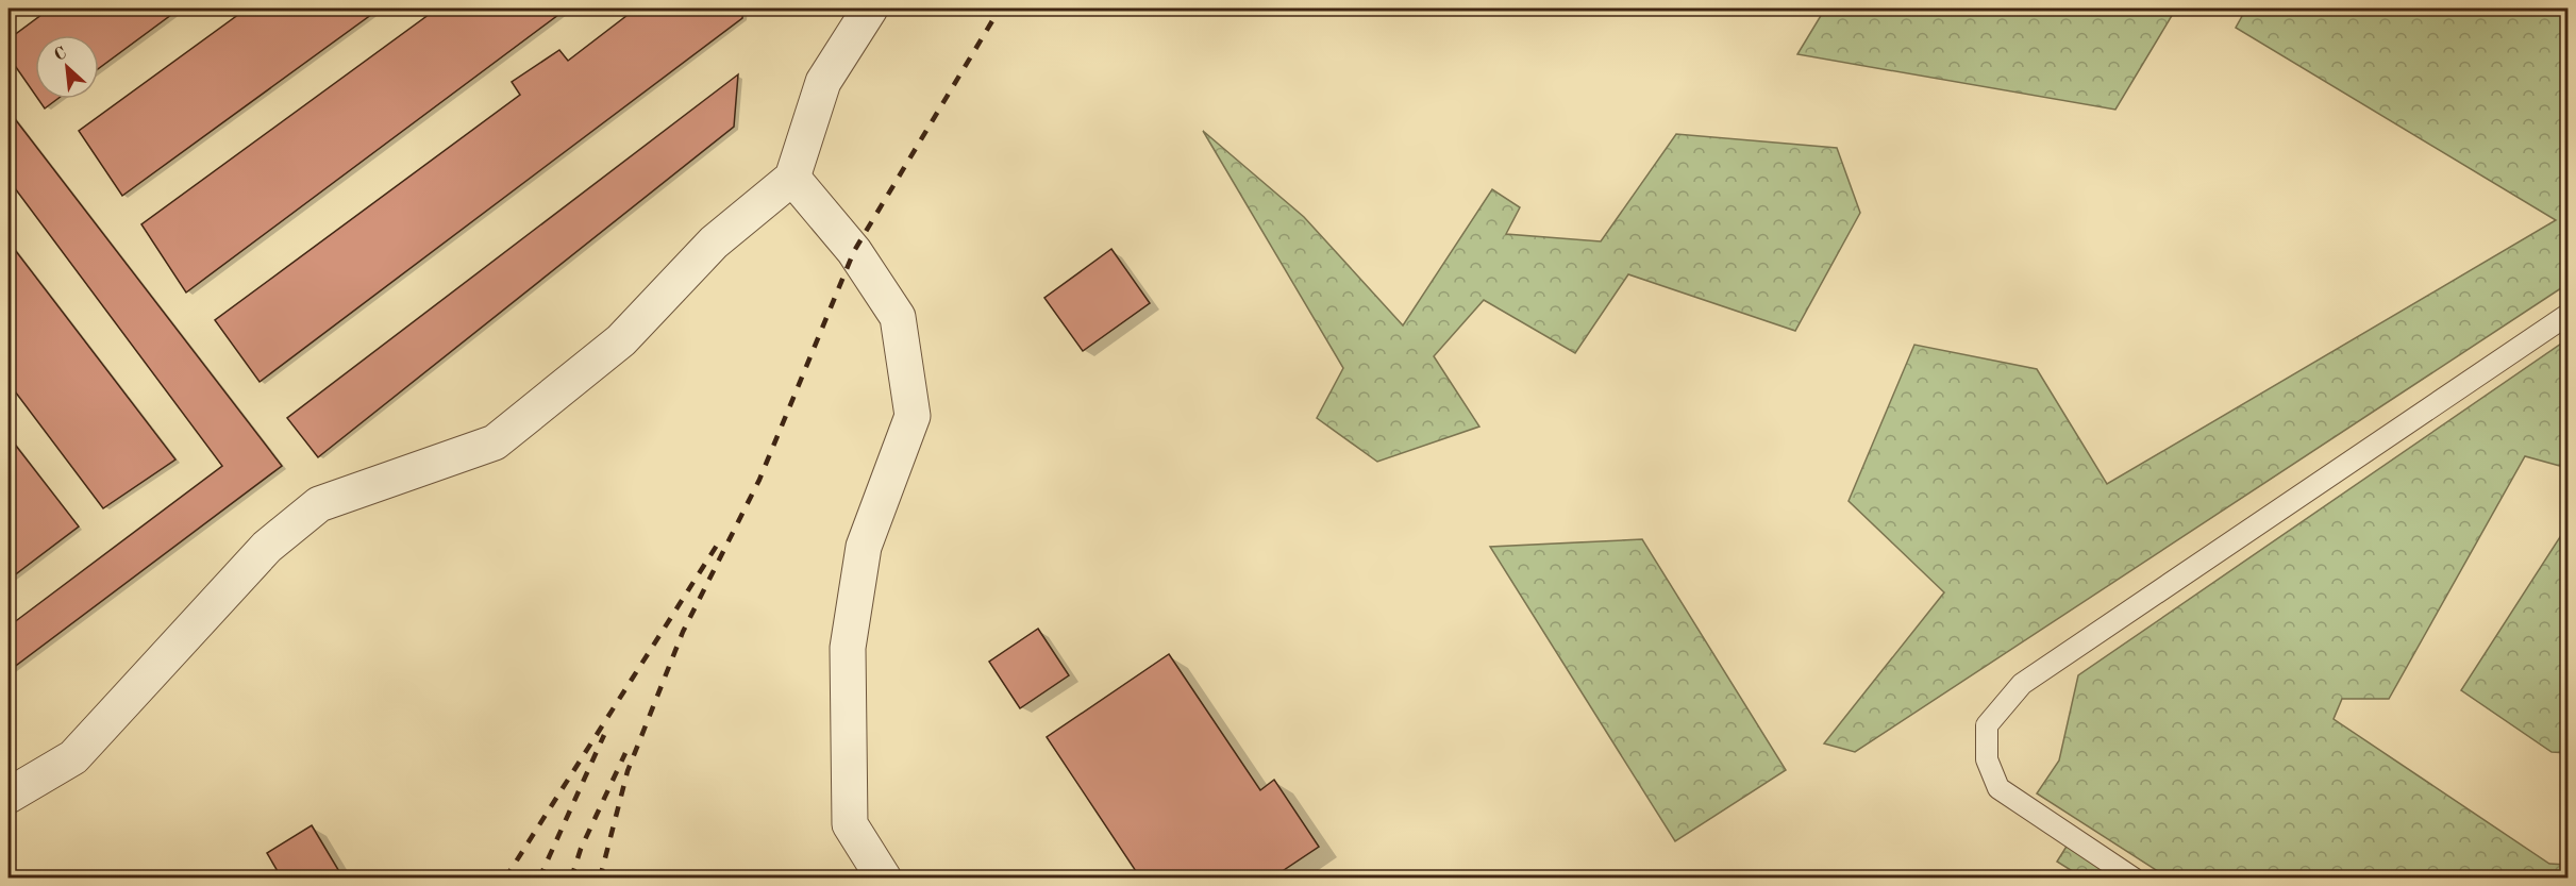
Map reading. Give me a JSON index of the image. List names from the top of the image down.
{
  "north": "top left"
}
